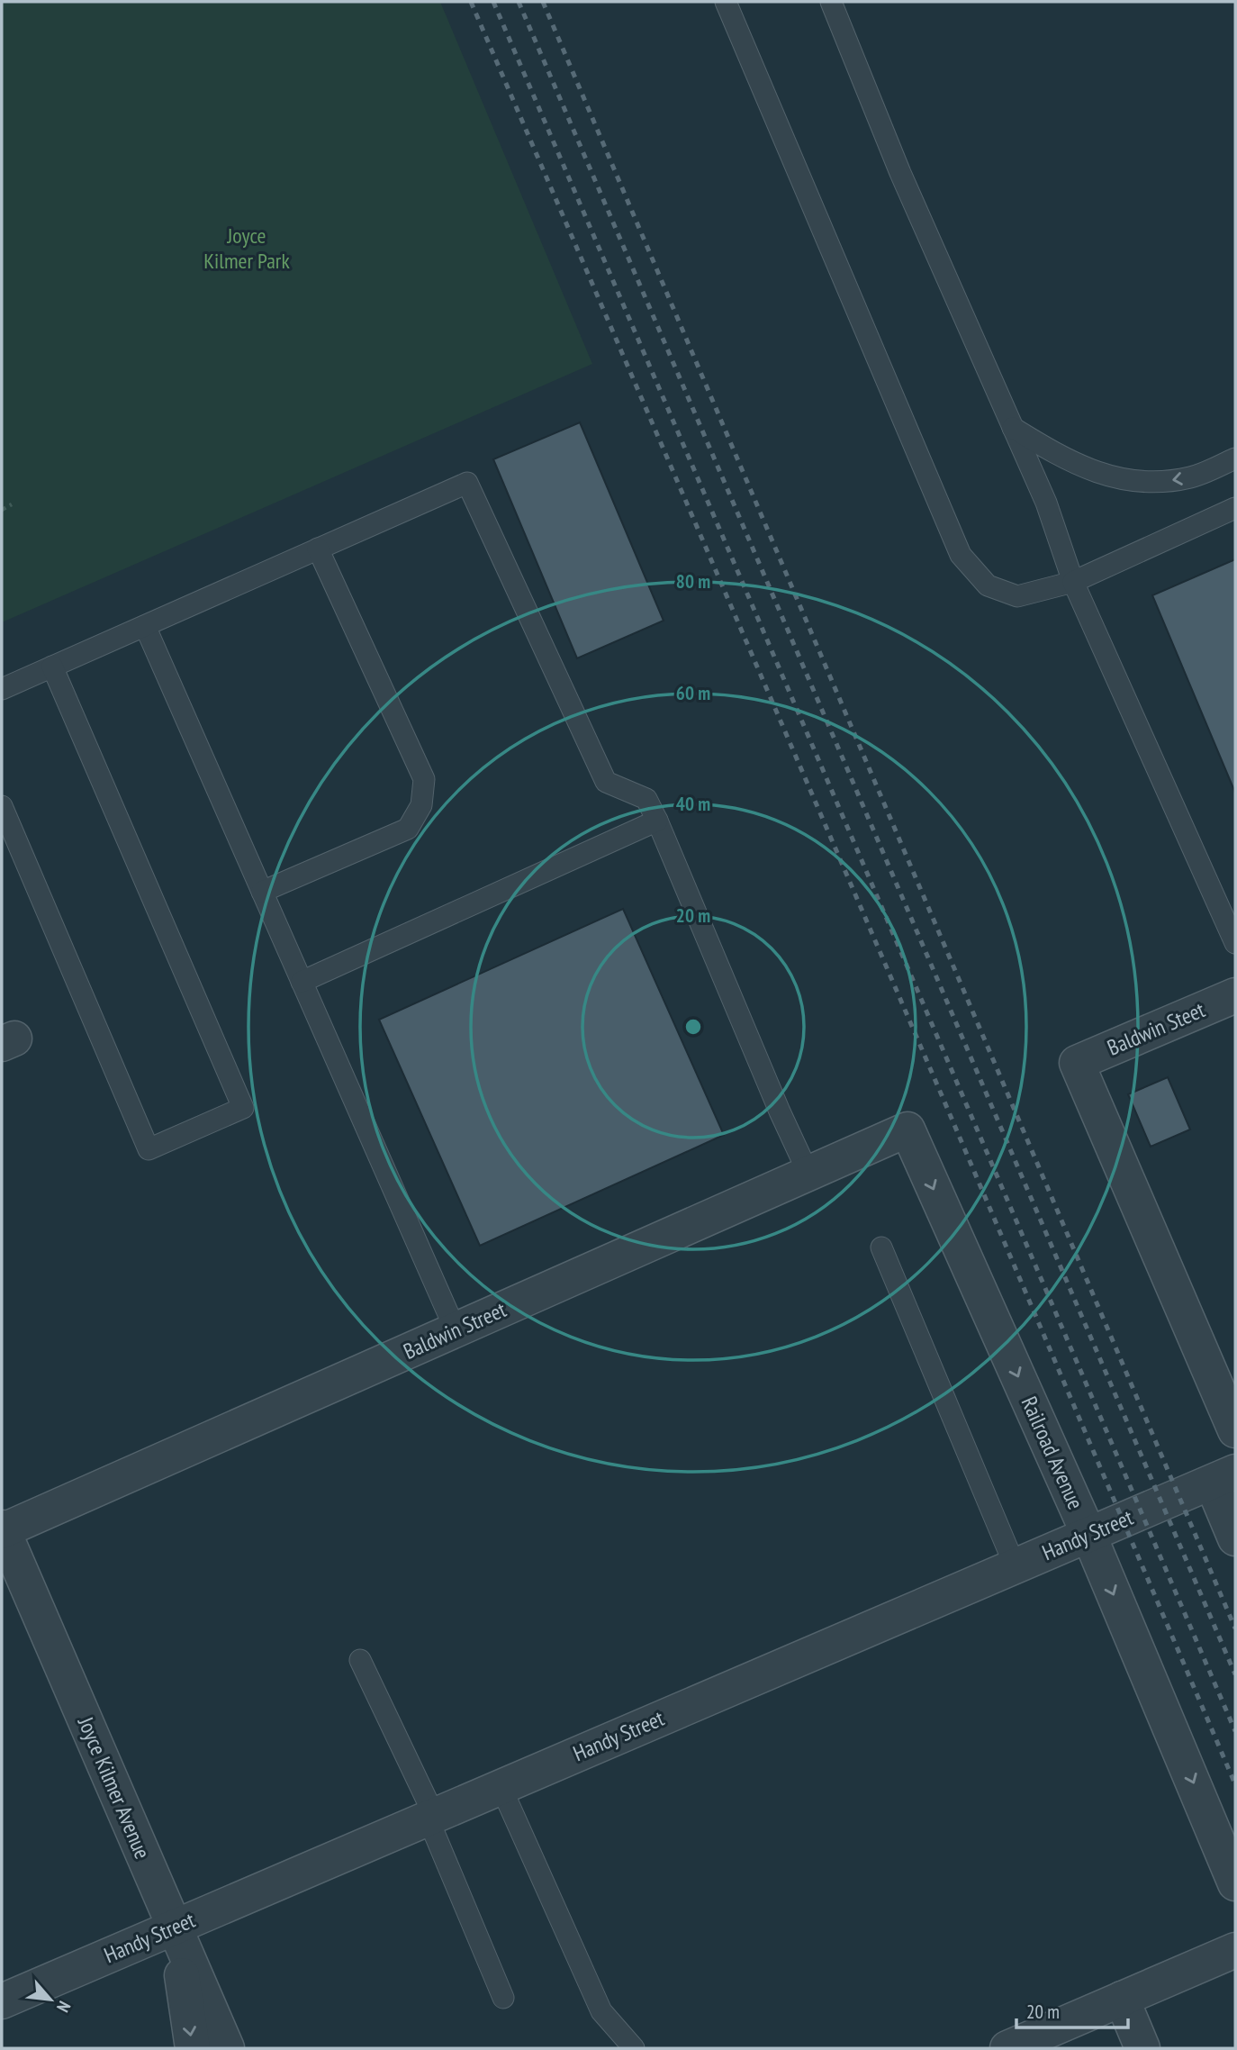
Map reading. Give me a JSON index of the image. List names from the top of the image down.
{
  "streets": {
    "street": [
      "Baldwin Steet",
      "Baldwin Street",
      "Railroad Avenue",
      "Handy Street",
      "Joyce Kilmer Avenue"
    ]
  },
  "crossings": [
    ["Baldwin Street", "Railroad Avenue"],
    ["Baldwin Street", "Joyce Kilmer Avenue"],
    ["Railroad Avenue", "Handy Street"],
    ["Handy Street", "Joyce Kilmer Avenue"]
  ],
  "one_way": ["Railroad Avenue"],
  "parks": ["Joyce Kilmer Park"],
  "scale_bar": "20 m",
  "north": "bottom right",
  "rings": [
    "80 m",
    "60 m",
    "40 m",
    "20 m"
  ]
}
